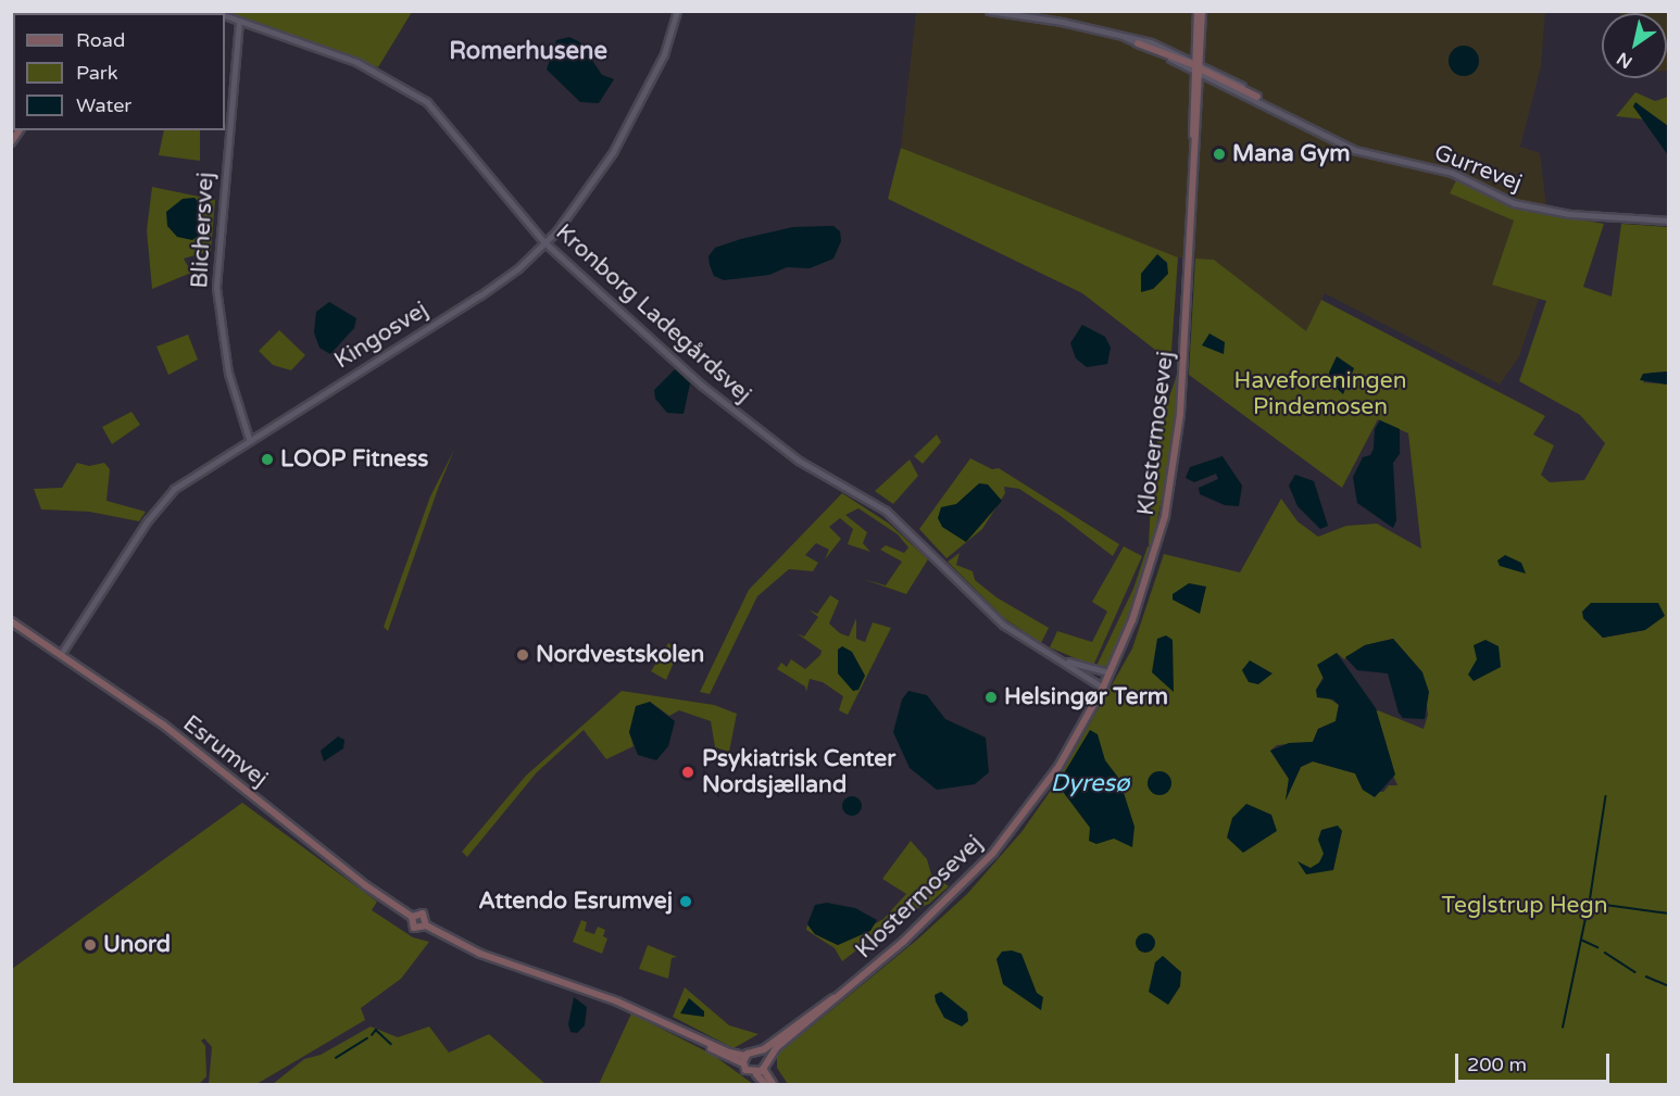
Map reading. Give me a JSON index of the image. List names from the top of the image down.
{
  "streets": {
    "main road": ["Klostermosevej", "Esrumvej"],
    "street": [
      "Gurrevej",
      "Blichersvej",
      "Kronborg Ladegårdsvej",
      "Kingosvej"
    ]
  },
  "crossings": [
    ["Gurrevej", "Klostermosevej"],
    ["Blichersvej", "Kronborg Ladegårdsvej"],
    ["Blichersvej", "Kingosvej"],
    ["Kronborg Ladegårdsvej", "Kingosvej"],
    ["Kronborg Ladegårdsvej", "Klostermosevej"],
    ["Kingosvej", "Esrumvej"]
  ],
  "districts": ["Romerhusene"],
  "water": ["Dyresø"],
  "parks": ["Haveforeningen Pindemosen", "Teglstrup Hegn"],
  "places": [
    "Mana Gym",
    "LOOP Fitness",
    "Nordvestskolen",
    "Helsingør Term",
    "Psykiatrisk Center Nordsjælland",
    "Attendo Esrumvej",
    "Unord"
  ],
  "legend": ["Road", "Park", "Water"],
  "scale_bar": "200 m",
  "north": "bottom left"
}
